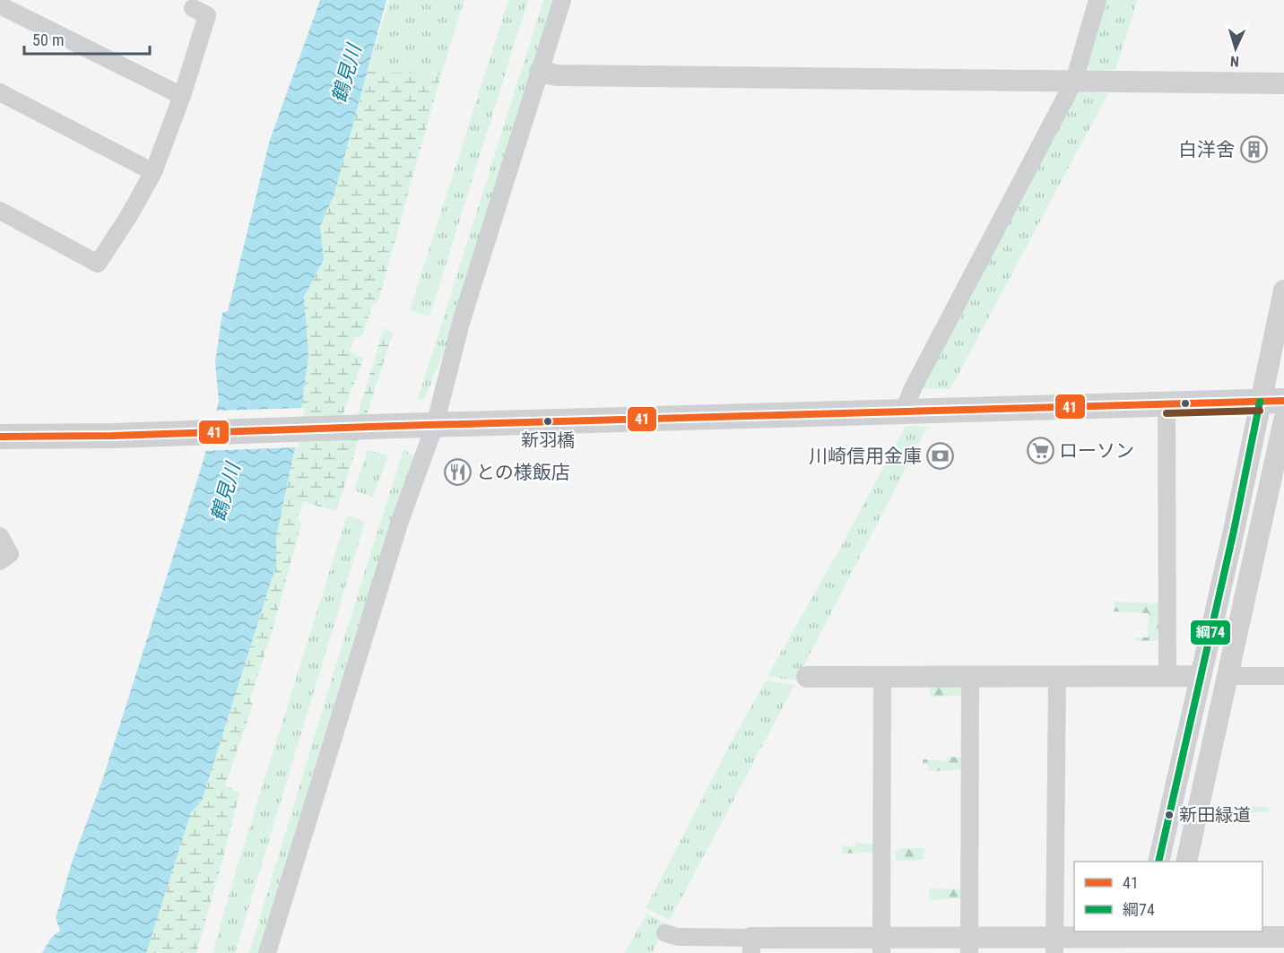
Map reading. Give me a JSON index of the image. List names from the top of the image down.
{
  "water": ["鶴見川"],
  "places": {
    "building": ["白洋舍"],
    "other": ["新羽橋", "新田緑道"],
    "supermarket": ["ローソン"],
    "bank": ["川崎信用金庫"],
    "restaurant": ["との様飯店"]
  },
  "lines": ["transit line 41", "transit line 綱74"],
  "legend": ["41", "綱74"],
  "scale_bar": "50 m",
  "north": "bottom"
}
